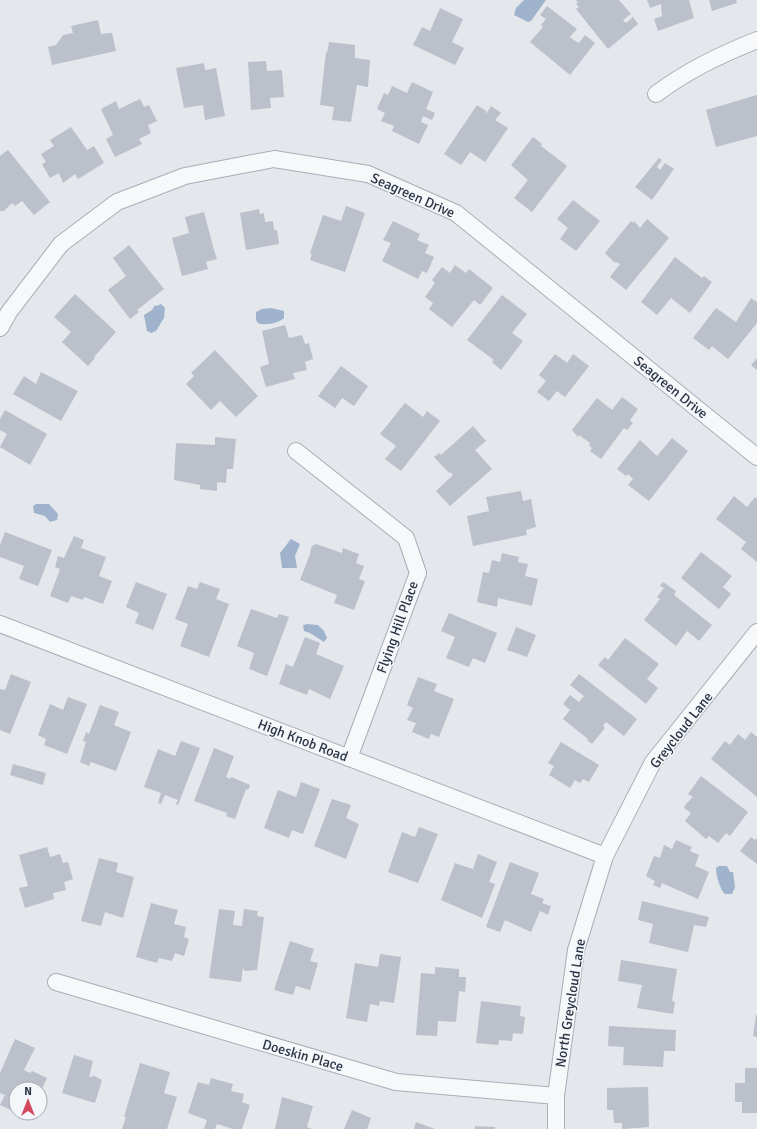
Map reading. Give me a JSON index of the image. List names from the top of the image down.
{
  "streets": {
    "street": [
      "Seagreen Drive",
      "Flying Hill Place",
      "Greycloud Lane",
      "High Knob Road",
      "North Greycloud Lane",
      "Doeskin Place"
    ]
  },
  "crossings": [
    ["Flying Hill Place", "High Knob Road"],
    ["Greycloud Lane", "High Knob Road"],
    ["Greycloud Lane", "North Greycloud Lane"],
    ["High Knob Road", "North Greycloud Lane"],
    ["North Greycloud Lane", "Doeskin Place"]
  ],
  "north": "top"
}
